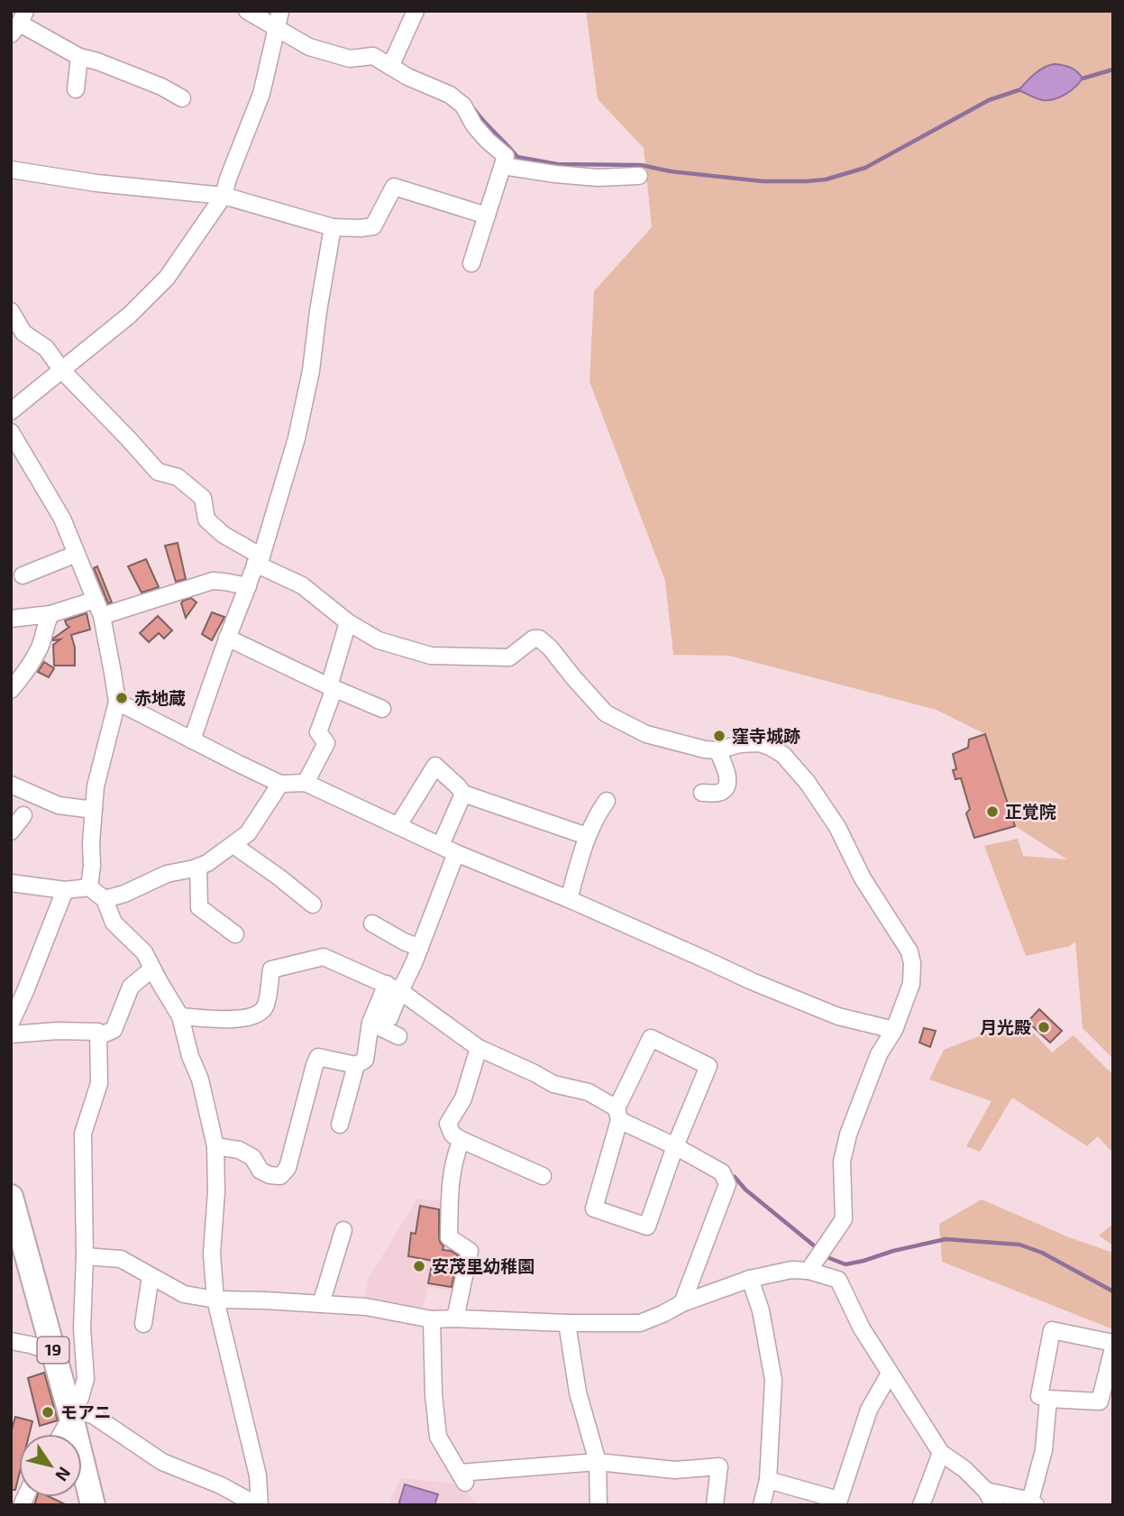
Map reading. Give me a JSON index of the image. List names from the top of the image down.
{
  "streets": {
    "highway": ["19"]
  },
  "places": [
    "赤地蔵",
    "窪寺城跡",
    "正覚院",
    "月光殿",
    "安茂里幼稚園",
    "モアニ"
  ],
  "north": "bottom right"
}
